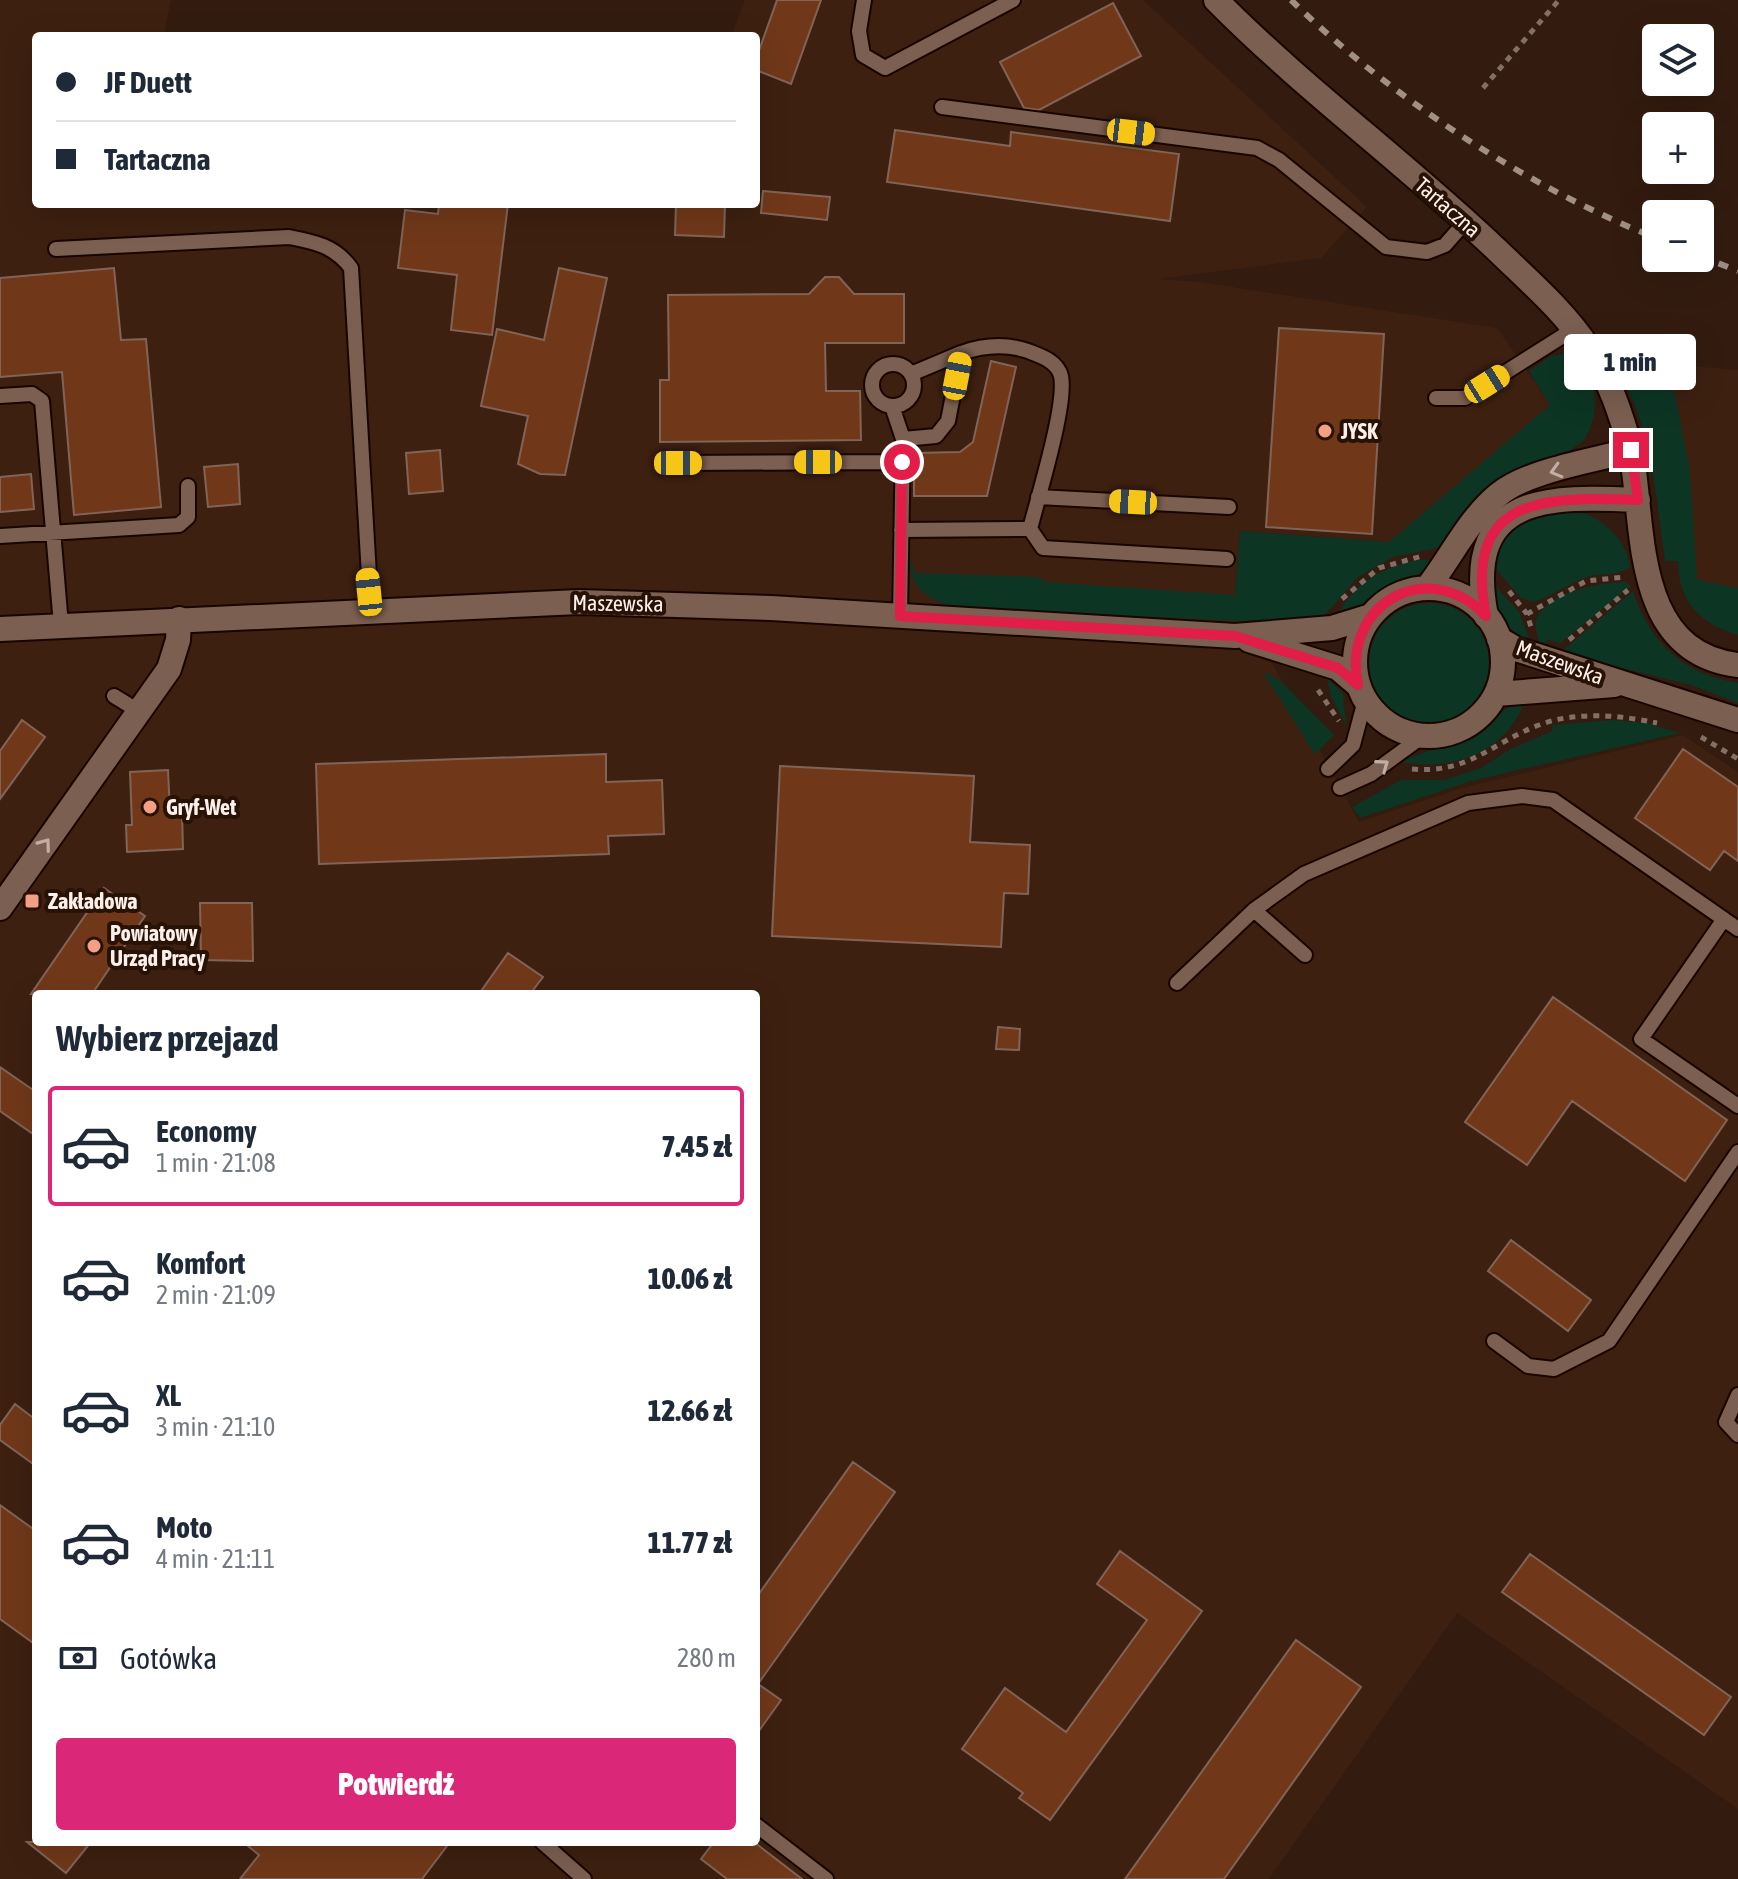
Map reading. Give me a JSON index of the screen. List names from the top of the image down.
{
  "streets": {
    "street": ["Tartaczna", "Maszewska"]
  },
  "places": {
    "other": ["JYSK", "Gryf-Wet", "Powiatowy Urząd Pracy"],
    "transit": ["Zakładowa"]
  },
  "page": {
    "map_buttons": ["+", "−"],
    "banner": ["JF Duett", "Tartaczna"],
    "bubble": "1 min",
    "heading": "Wybierz przejazd",
    "list": [
      {
        "name": "Economy",
        "note": "1 min · 21:08",
        "value": "7.45 zł"
      },
      {
        "name": "Komfort",
        "note": "2 min · 21:09",
        "value": "10.06 zł"
      },
      {
        "name": "XL",
        "note": "3 min · 21:10",
        "value": "12.66 zł"
      },
      {
        "name": "Moto",
        "note": "4 min · 21:11",
        "value": "11.77 zł"
      }
    ],
    "pay": ["Gotówka", "280 m"],
    "buttons": "Potwierdź"
  }
}
